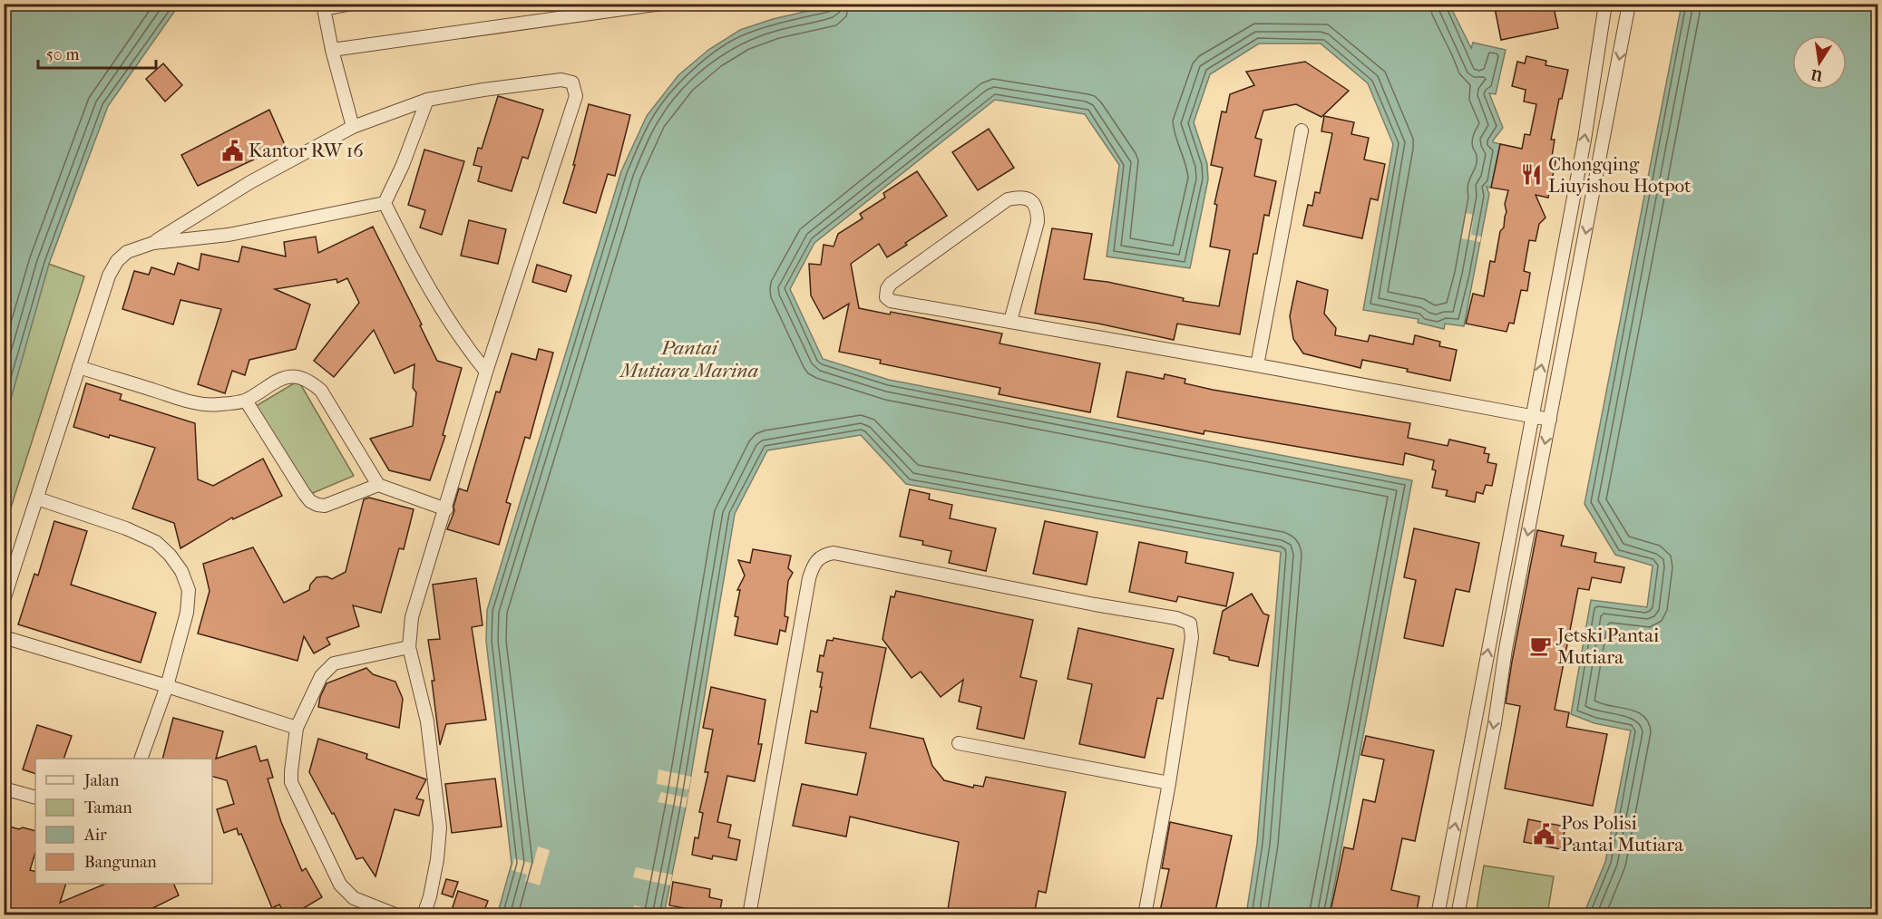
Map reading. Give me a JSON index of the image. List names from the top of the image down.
{
  "water": ["Pantai Mutiara Marina"],
  "places": {
    "public building": ["Kantor RW 16", "Pos Polisi Pantai Mutiara"],
    "restaurant": ["Chongqing Liuyishou Hotpot"],
    "cafe": ["Jetski Pantai Mutiara"]
  },
  "legend": [
    "Jalan",
    "Taman",
    "Air",
    "Bangunan"
  ],
  "scale_bar": "50 m",
  "north": "bottom"
}
